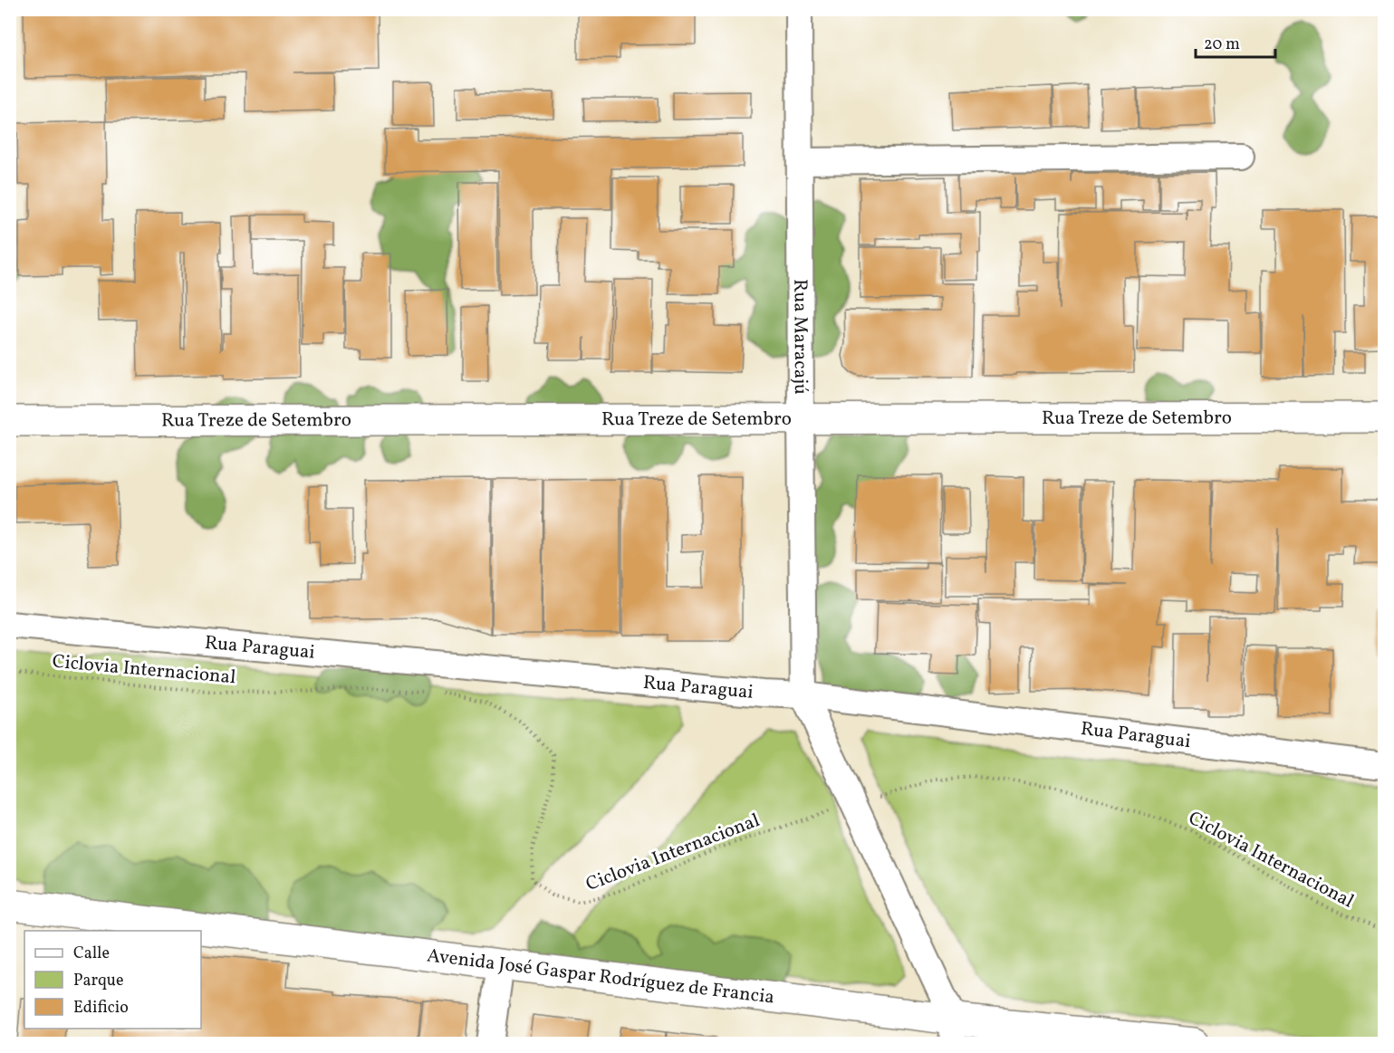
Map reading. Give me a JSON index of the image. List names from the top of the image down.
{
  "streets": {
    "main road": ["Rua Treze de Setembro", "Avenida José Gaspar Rodríguez de Francia"],
    "street": ["Rua Maracajú", "Rua Paraguai"],
    "path": ["Ciclovia Internacional"]
  },
  "crossings": [
    ["Rua Maracajú", "Rua Treze de Setembro"],
    ["Rua Maracajú", "Rua Paraguai"]
  ],
  "legend": ["Calle", "Parque", "Edificio"],
  "scale_bar": "20 m"
}
